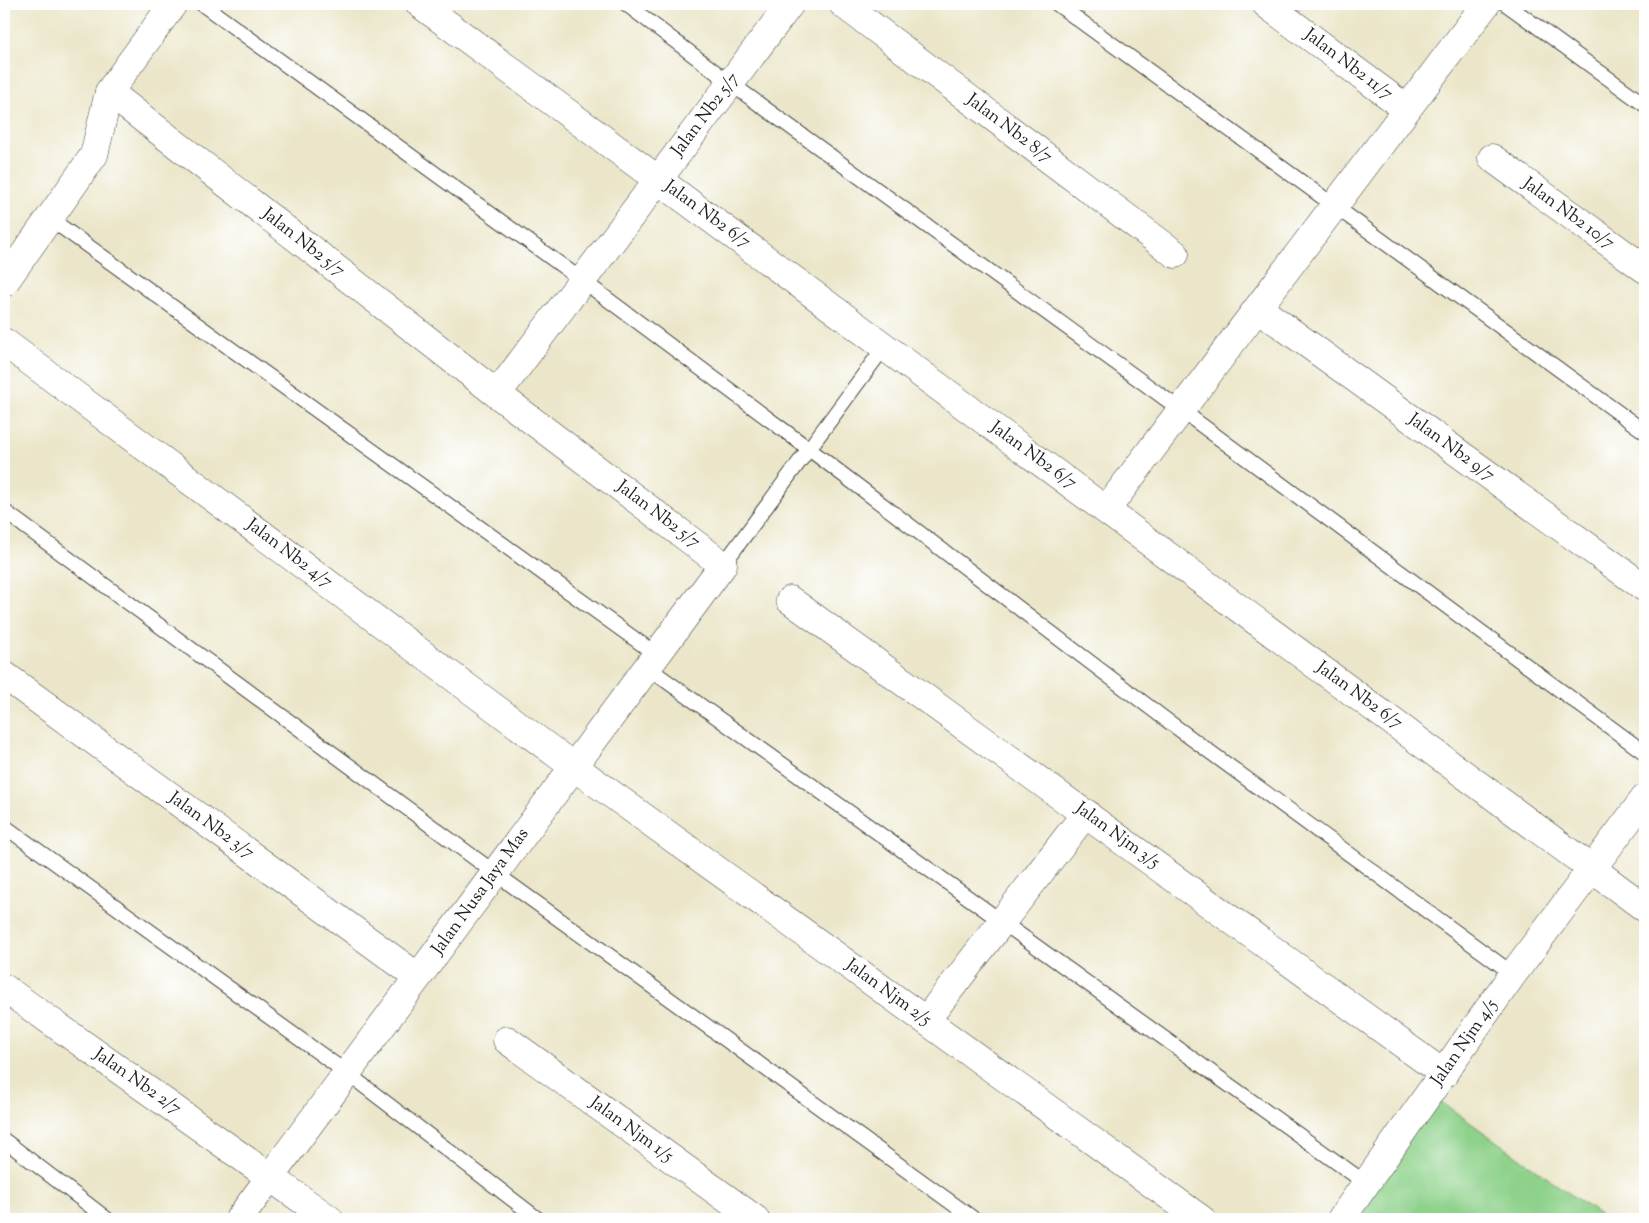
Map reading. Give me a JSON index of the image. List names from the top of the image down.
{
  "streets": {
    "street": [
      "Jalan Nb2 11/7",
      "Jalan Nb2 5/7",
      "Jalan Nb2 8/7",
      "Jalan Nb2 10/7",
      "Jalan Nb2 6/7",
      "Jalan Nb2 9/7",
      "Jalan Nb2 4/7",
      "Jalan Nb2 3/7",
      "Jalan Njm 3/5",
      "Jalan Nusa Jaya Mas",
      "Jalan Njm 2/5",
      "Jalan Njm 4/5",
      "Jalan Nb2 2/7",
      "Jalan Njm 1/5"
    ]
  },
  "crossings": [
    ["Jalan Nb2 5/7", "Jalan Nb2 6/7"],
    ["Jalan Nb2 5/7", "Jalan Nusa Jaya Mas"],
    ["Jalan Nb2 6/7", "Jalan Njm 4/5"],
    ["Jalan Nb2 4/7", "Jalan Nusa Jaya Mas"],
    ["Jalan Nb2 4/7", "Jalan Njm 2/5"],
    ["Jalan Nb2 3/7", "Jalan Nusa Jaya Mas"],
    ["Jalan Njm 3/5", "Jalan Njm 4/5"],
    ["Jalan Nusa Jaya Mas", "Jalan Njm 2/5"],
    ["Jalan Nusa Jaya Mas", "Jalan Nb2 2/7"]
  ]
}
